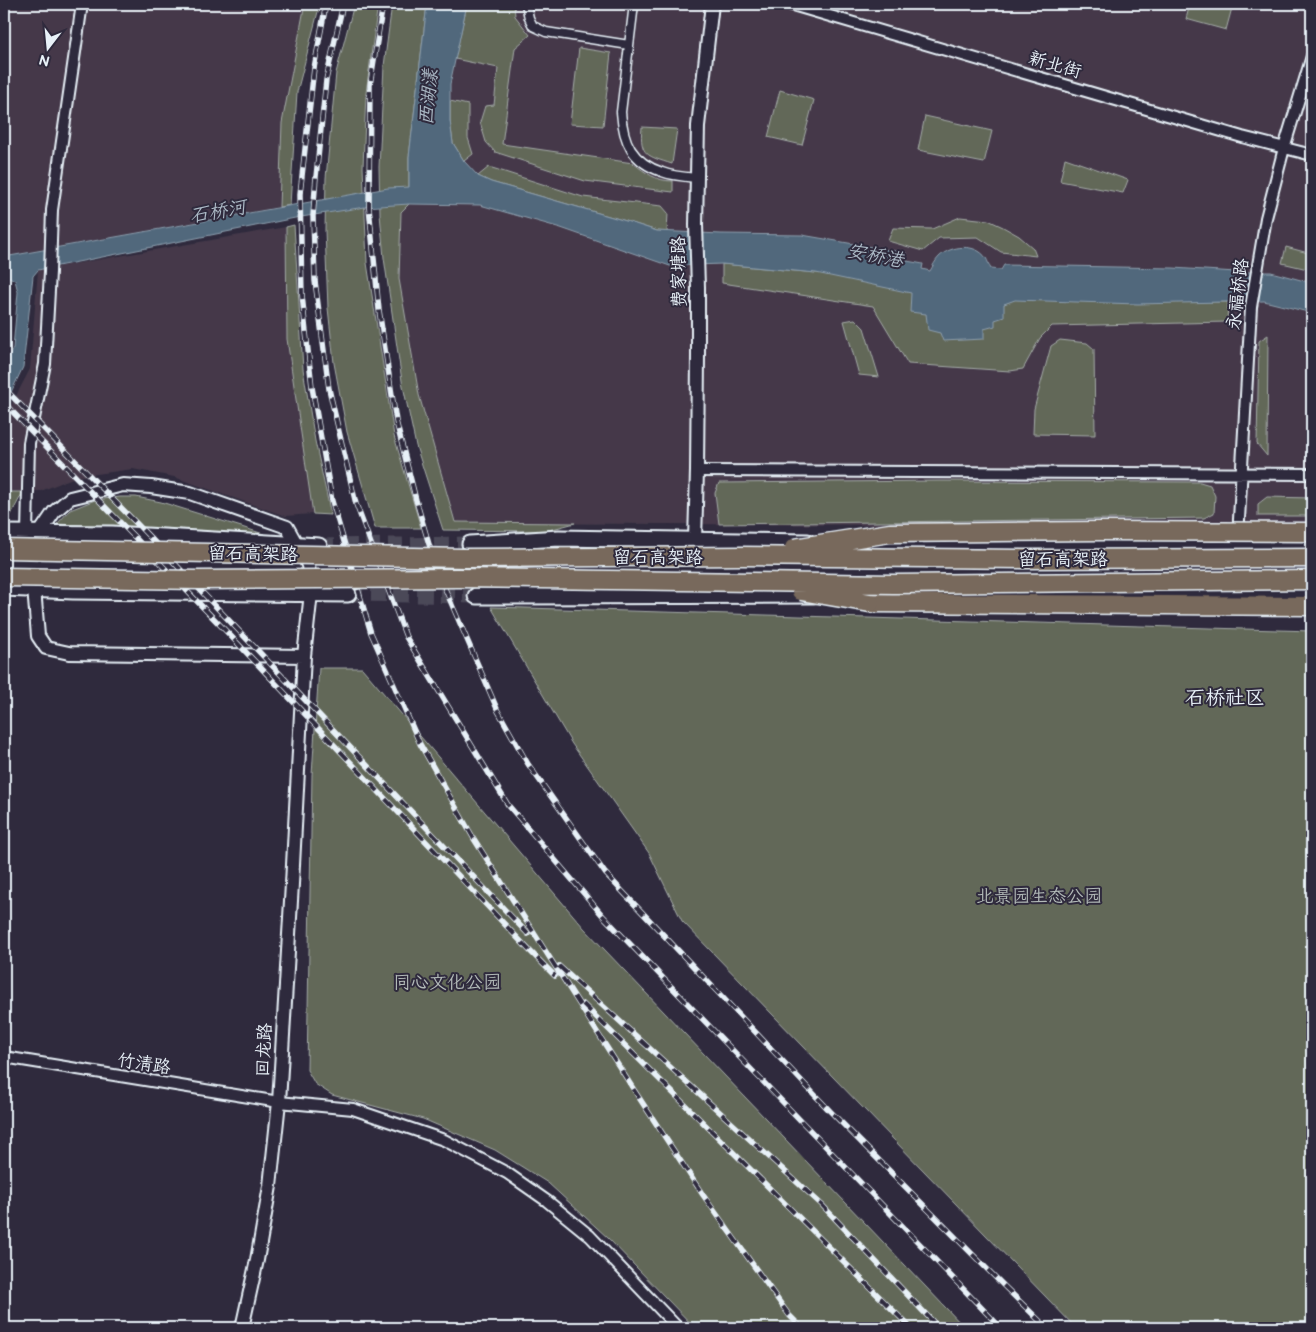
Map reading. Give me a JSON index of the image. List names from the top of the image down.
{
  "streets": {
    "highway": ["留石高架路"],
    "street": [
      "新北街",
      "费家塘路",
      "永福桥路",
      "回龙路",
      "竹清路"
    ]
  },
  "crossings": [
    ["新北街", "永福桥路"],
    ["回龙路", "竹清路"]
  ],
  "districts": ["石桥社区"],
  "water": ["西湖漾", "石桥河", "安桥港"],
  "parks": ["北景园生态公园", "同心文化公园"],
  "north": "bottom"
}
